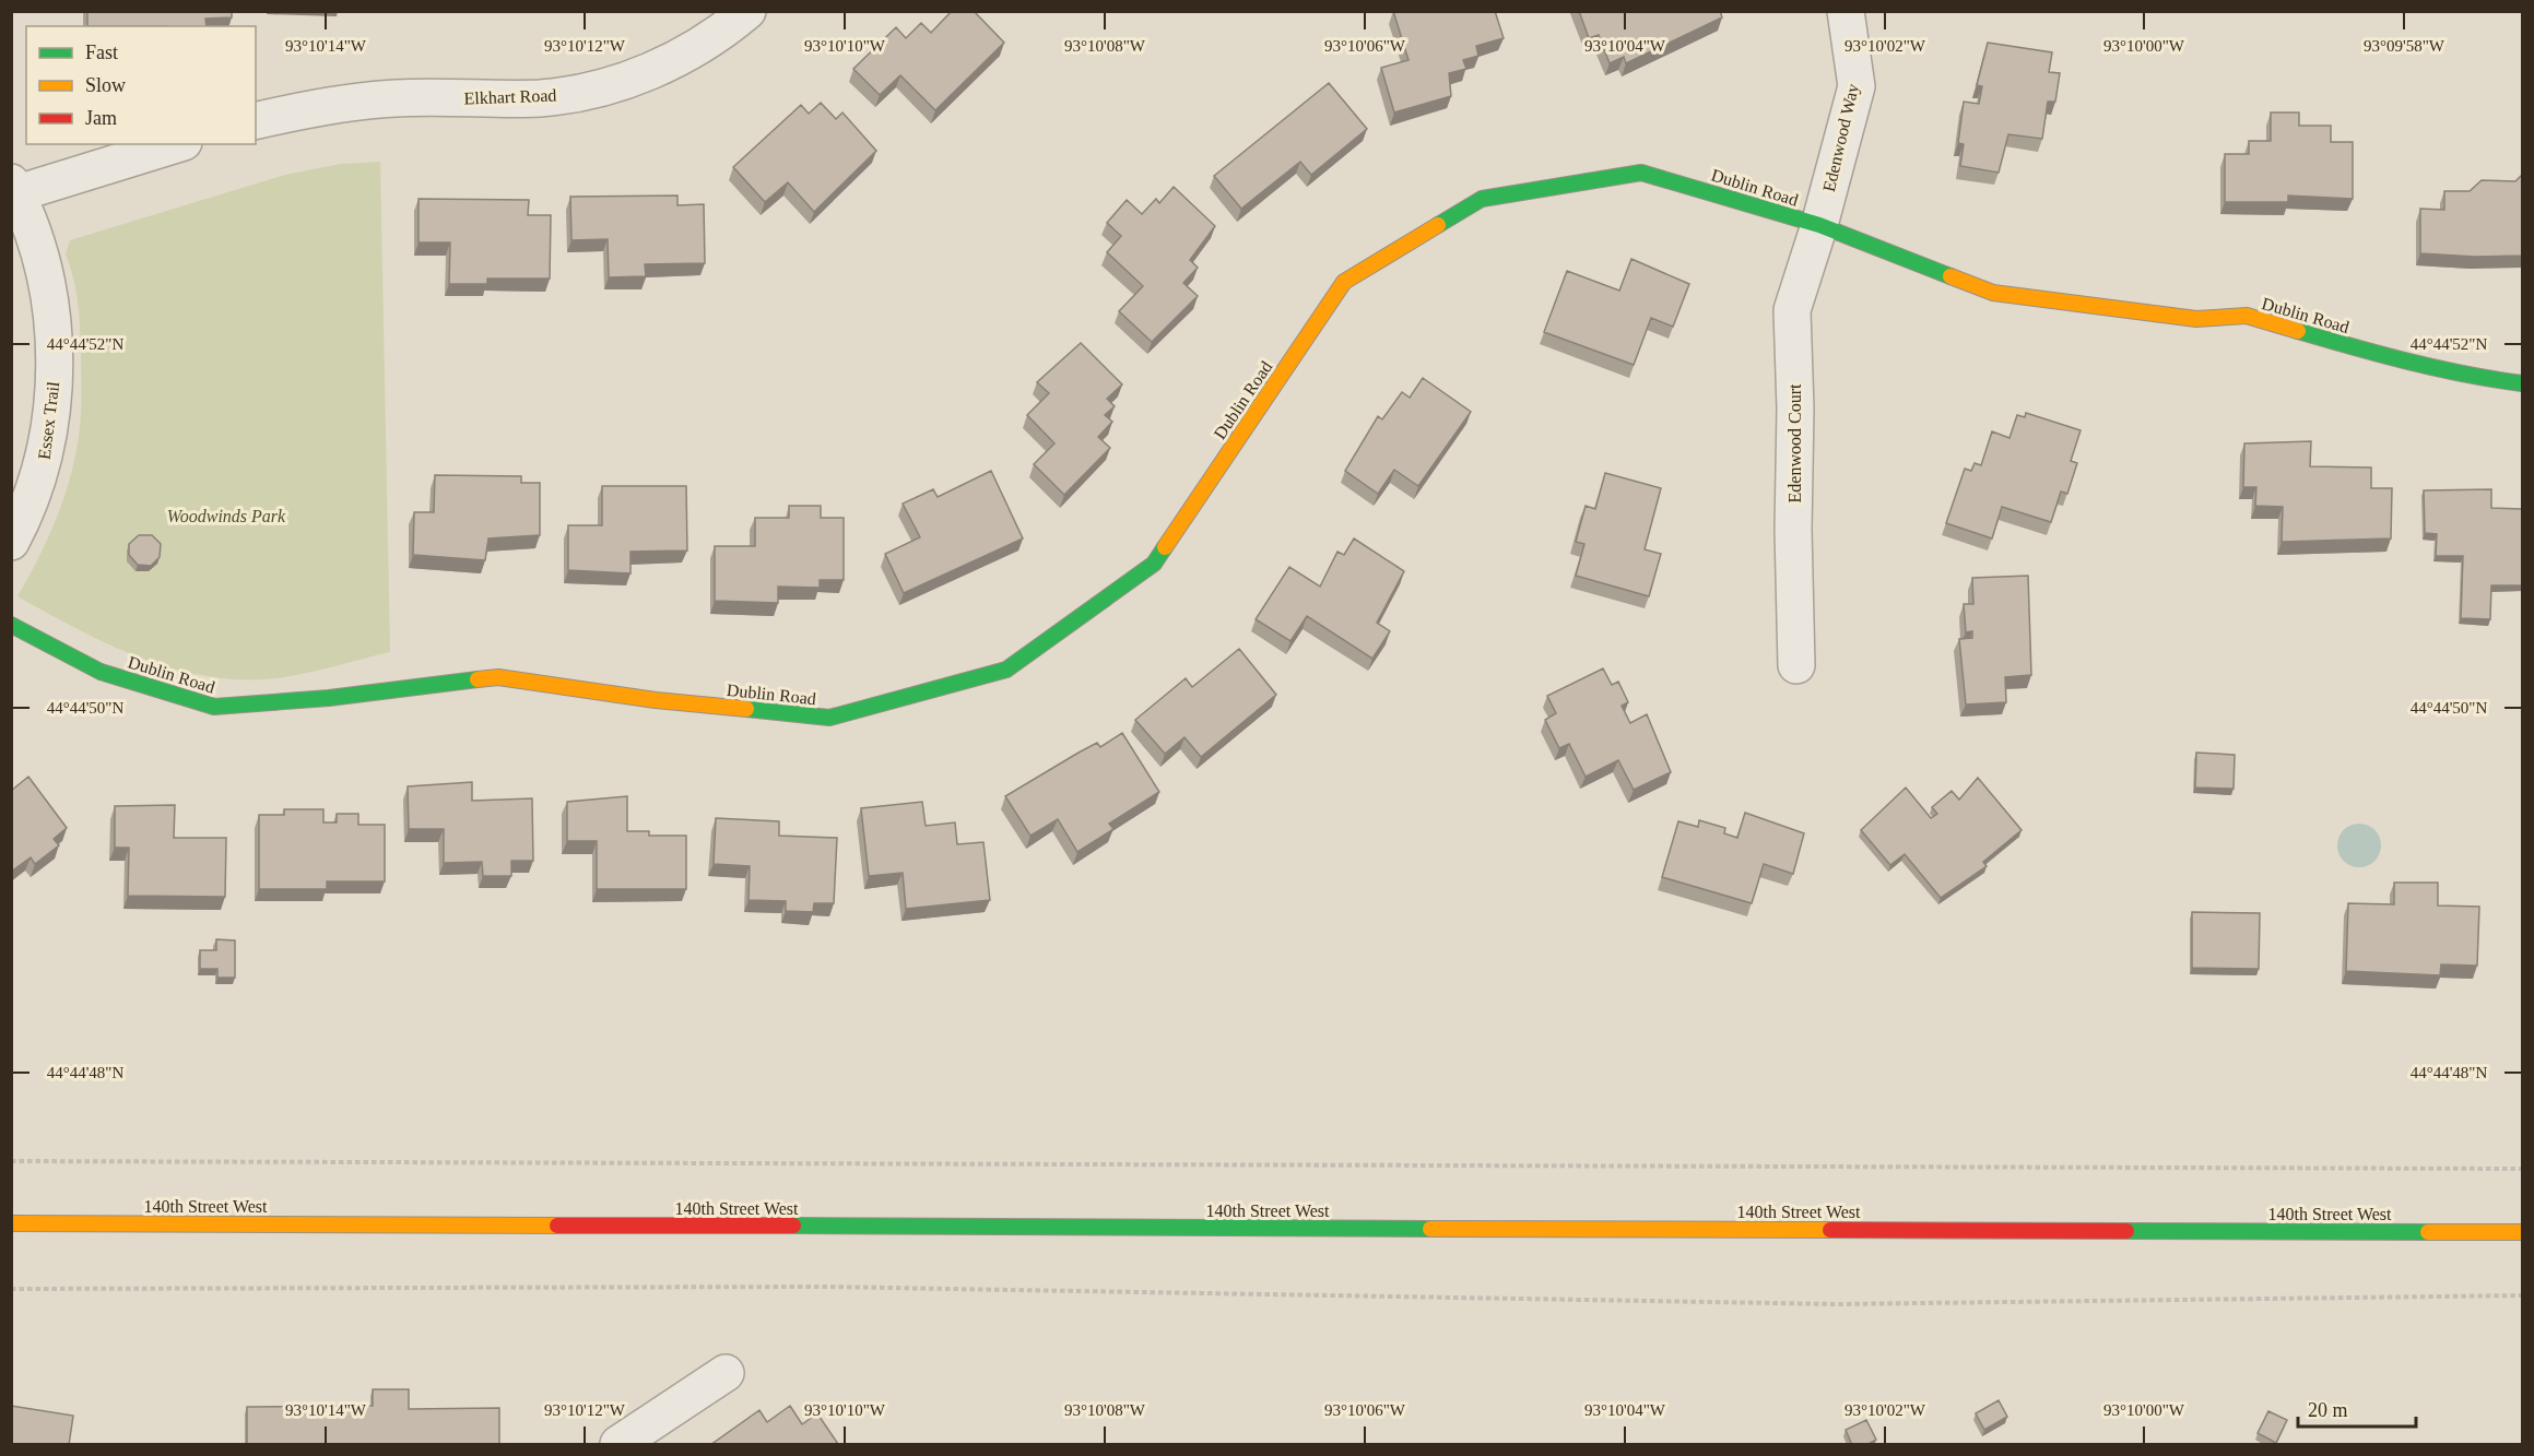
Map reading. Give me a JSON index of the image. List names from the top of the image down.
{
  "streets": {
    "street": [
      "Elkhart Road",
      "Edenwood Way",
      "Dublin Road",
      "Essex Trail",
      "Edenwood Court",
      "140th Street West"
    ]
  },
  "crossings": [
    ["Edenwood Way", "Dublin Road"],
    ["Edenwood Way", "Edenwood Court"],
    ["Dublin Road", "Edenwood Court"]
  ],
  "parks": ["Woodwinds Park"],
  "legend": ["Fast", "Slow", "Jam"],
  "scale_bar": "20 m",
  "coordinates": [
    "93°10'14\"W",
    "93°10'12\"W",
    "93°10'10\"W",
    "93°10'08\"W",
    "93°10'06\"W",
    "93°10'04\"W",
    "93°10'02\"W",
    "93°10'00\"W",
    "93°09'58\"W",
    "44°44'52\"N",
    "44°44'50\"N",
    "44°44'48\"N"
  ]
}
